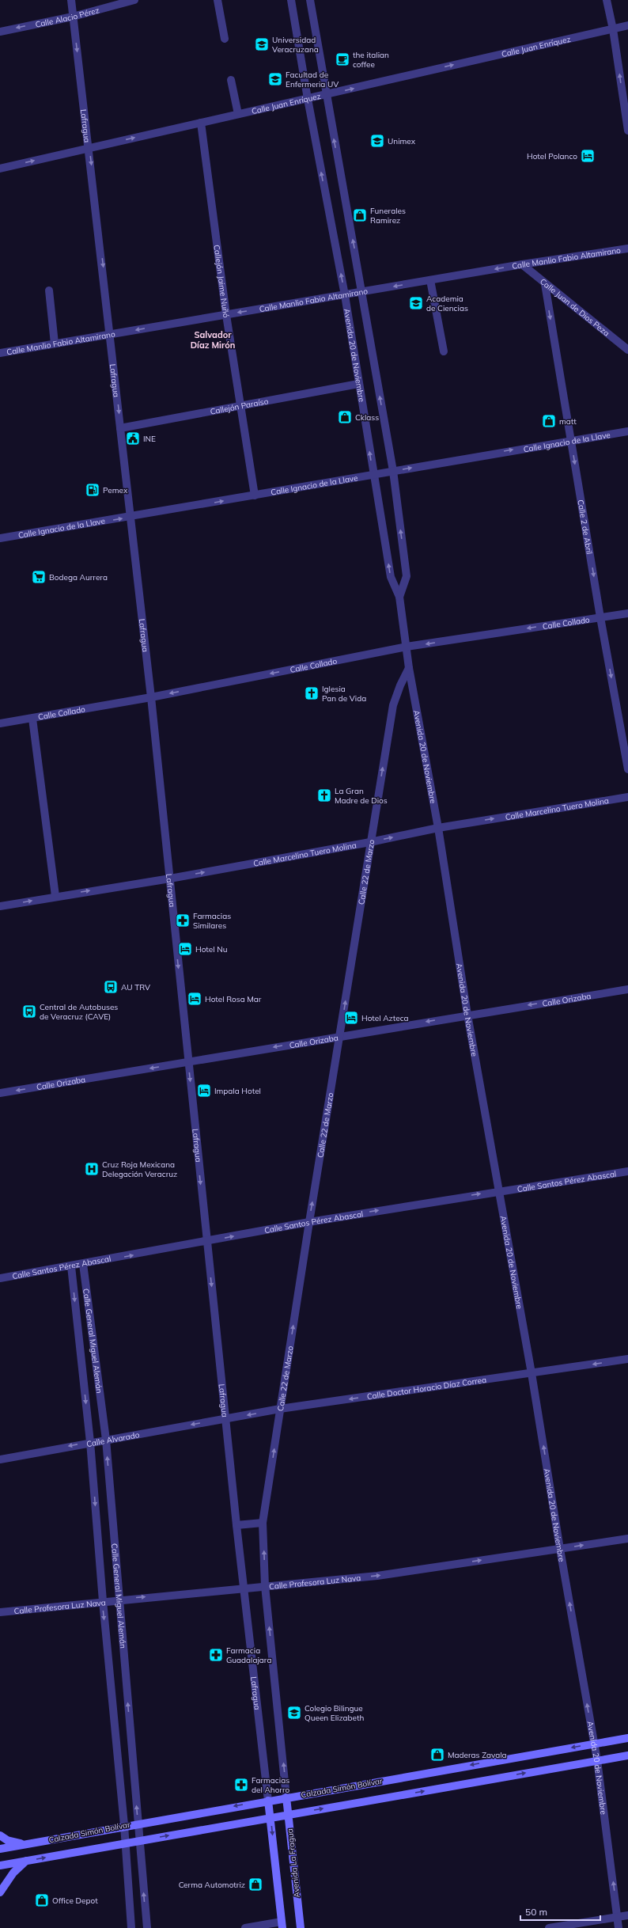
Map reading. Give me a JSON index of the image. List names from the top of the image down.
{
  "streets": {
    "main road": ["Calzada Simón Bolívar", "Avenida La Fragua"],
    "street": [
      "Calle Alacio Pérez",
      "Calle Juan Enríquez",
      "Lafragua",
      "Calle Manlio Fabio Altamirano",
      "Callejón Jaime Nuñó",
      "Calle Juan de Dios Peza",
      "Avenida 20 de Noviembre",
      "Callejón Paraíso",
      "Calle Ignacio de la Llave",
      "Calle 2 de Abril",
      "Calle Collado",
      "Calle Marcelino Tuero Molina",
      "Calle 22 de Marzo",
      "Calle Orizaba",
      "Calle Santos Pérez Abascal",
      "Calle General Miguel Alemán",
      "Calle Doctor Horacio Díaz Correa",
      "Calle Alvarado",
      "Calle Profesora Luz Nava"
    ]
  },
  "crossings": [
    ["Calle Alacio Pérez", "Lafragua"],
    ["Calle Juan Enríquez", "Lafragua"],
    ["Calle Juan Enríquez", "Callejón Jaime Nuñó"],
    ["Calle Juan Enríquez", "Avenida 20 de Noviembre"],
    ["Lafragua", "Calle Manlio Fabio Altamirano"],
    ["Lafragua", "Callejón Paraíso"],
    ["Lafragua", "Calle Ignacio de la Llave"],
    ["Lafragua", "Calle Collado"],
    ["Lafragua", "Calle Marcelino Tuero Molina"],
    ["Lafragua", "Calle Orizaba"],
    ["Lafragua", "Calle Santos Pérez Abascal"],
    ["Lafragua", "Calle Doctor Horacio Díaz Correa"],
    ["Lafragua", "Calle Alvarado"],
    ["Lafragua", "Calle Profesora Luz Nava"],
    ["Lafragua", "Calzada Simón Bolívar"],
    ["Calle Manlio Fabio Altamirano", "Callejón Jaime Nuñó"],
    ["Calle Manlio Fabio Altamirano", "Calle Juan de Dios Peza"],
    ["Calle Manlio Fabio Altamirano", "Avenida 20 de Noviembre"],
    ["Callejón Jaime Nuñó", "Callejón Paraíso"],
    ["Callejón Jaime Nuñó", "Calle Ignacio de la Llave"],
    ["Calle Juan de Dios Peza", "Calle 2 de Abril"],
    ["Avenida 20 de Noviembre", "Callejón Paraíso"],
    ["Avenida 20 de Noviembre", "Calle Ignacio de la Llave"],
    ["Avenida 20 de Noviembre", "Calle Collado"],
    ["Avenida 20 de Noviembre", "Calle Marcelino Tuero Molina"],
    ["Avenida 20 de Noviembre", "Calle 22 de Marzo"],
    ["Avenida 20 de Noviembre", "Calle Orizaba"],
    ["Avenida 20 de Noviembre", "Calle Santos Pérez Abascal"],
    ["Avenida 20 de Noviembre", "Calle Doctor Horacio Díaz Correa"],
    ["Avenida 20 de Noviembre", "Calle Profesora Luz Nava"],
    ["Avenida 20 de Noviembre", "Calzada Simón Bolívar"],
    ["Calle Ignacio de la Llave", "Calle 2 de Abril"],
    ["Calle 2 de Abril", "Calle Collado"],
    ["Calle Marcelino Tuero Molina", "Calle 22 de Marzo"],
    ["Calle 22 de Marzo", "Calle Orizaba"],
    ["Calle 22 de Marzo", "Calle Santos Pérez Abascal"],
    ["Calle 22 de Marzo", "Calle Doctor Horacio Díaz Correa"],
    ["Calle 22 de Marzo", "Calle Profesora Luz Nava"],
    ["Calle Santos Pérez Abascal", "Calle General Miguel Alemán"],
    ["Calle General Miguel Alemán", "Calle Alvarado"],
    ["Calle General Miguel Alemán", "Calle Profesora Luz Nava"],
    ["Calle General Miguel Alemán", "Calzada Simón Bolívar"],
    ["Calle Doctor Horacio Díaz Correa", "Calle Alvarado"],
    ["Calzada Simón Bolívar", "Avenida La Fragua"]
  ],
  "one_way": [
    "Calle Alacio Pérez",
    "Calle Juan Enríquez",
    "Lafragua",
    "Calle Manlio Fabio Altamirano",
    "Avenida 20 de Noviembre",
    "Calle Ignacio de la Llave",
    "Calle 2 de Abril",
    "Calle Collado",
    "Calle Marcelino Tuero Molina",
    "Calle 22 de Marzo",
    "Calle Orizaba",
    "Calle Santos Pérez Abascal",
    "Calle Doctor Horacio Díaz Correa",
    "Calle Alvarado",
    "Calle Profesora Luz Nava"
  ],
  "districts": ["Salvador Díaz Mirón"],
  "places": {
    "school or university": [
      "Universidad Veracruzana",
      "Facultad de Enfermeria UV",
      "Unimex",
      "Academia de Ciencias",
      "Colegio Bilingue Queen Elizabeth"
    ],
    "cafe": ["the italian coffee"],
    "hotel": [
      "Hotel Polanco",
      "Hotel Nu",
      "Hotel Rosa Mar",
      "Hotel Azteca",
      "Impala Hotel"
    ],
    "shop": [
      "Funerales Ramirez",
      "Cklass",
      "matt",
      "Maderas Zavala",
      "Cerma Automotriz",
      "Office Depot"
    ],
    "public building": ["INE"],
    "fuel station": ["Pemex"],
    "supermarket": ["Bodega Aurrera"],
    "church": ["Iglesia Pan de Vida", "La Gran Madre de Dios"],
    "pharmacy": ["Farmacias Similares", "Farmacia Guadalajara", "Farmacias del Ahorro"],
    "bus stop": ["AU TRV", "Central de Autobuses de Veracruz (CAVE)"],
    "hospital": ["Cruz Roja Mexicana Delegación Veracruz"]
  },
  "scale_bar": "50 m"
}
